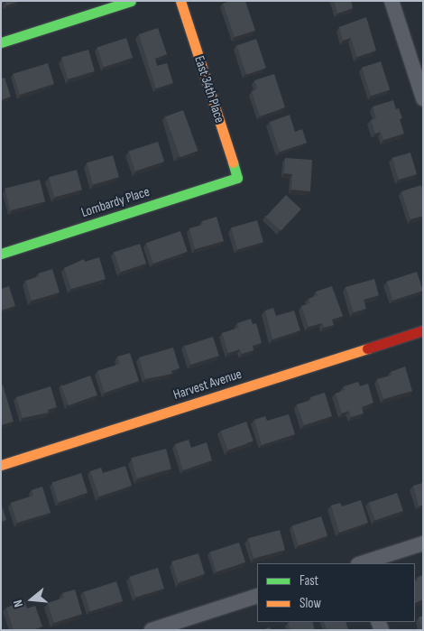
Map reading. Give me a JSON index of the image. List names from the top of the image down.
{
  "streets": {
    "street": ["East 34th Place", "Lombardy Place", "Harvest Avenue"]
  },
  "crossings": [
    ["East 34th Place", "Lombardy Place"]
  ],
  "legend": ["Fast", "Slow"],
  "north": "left"
}
